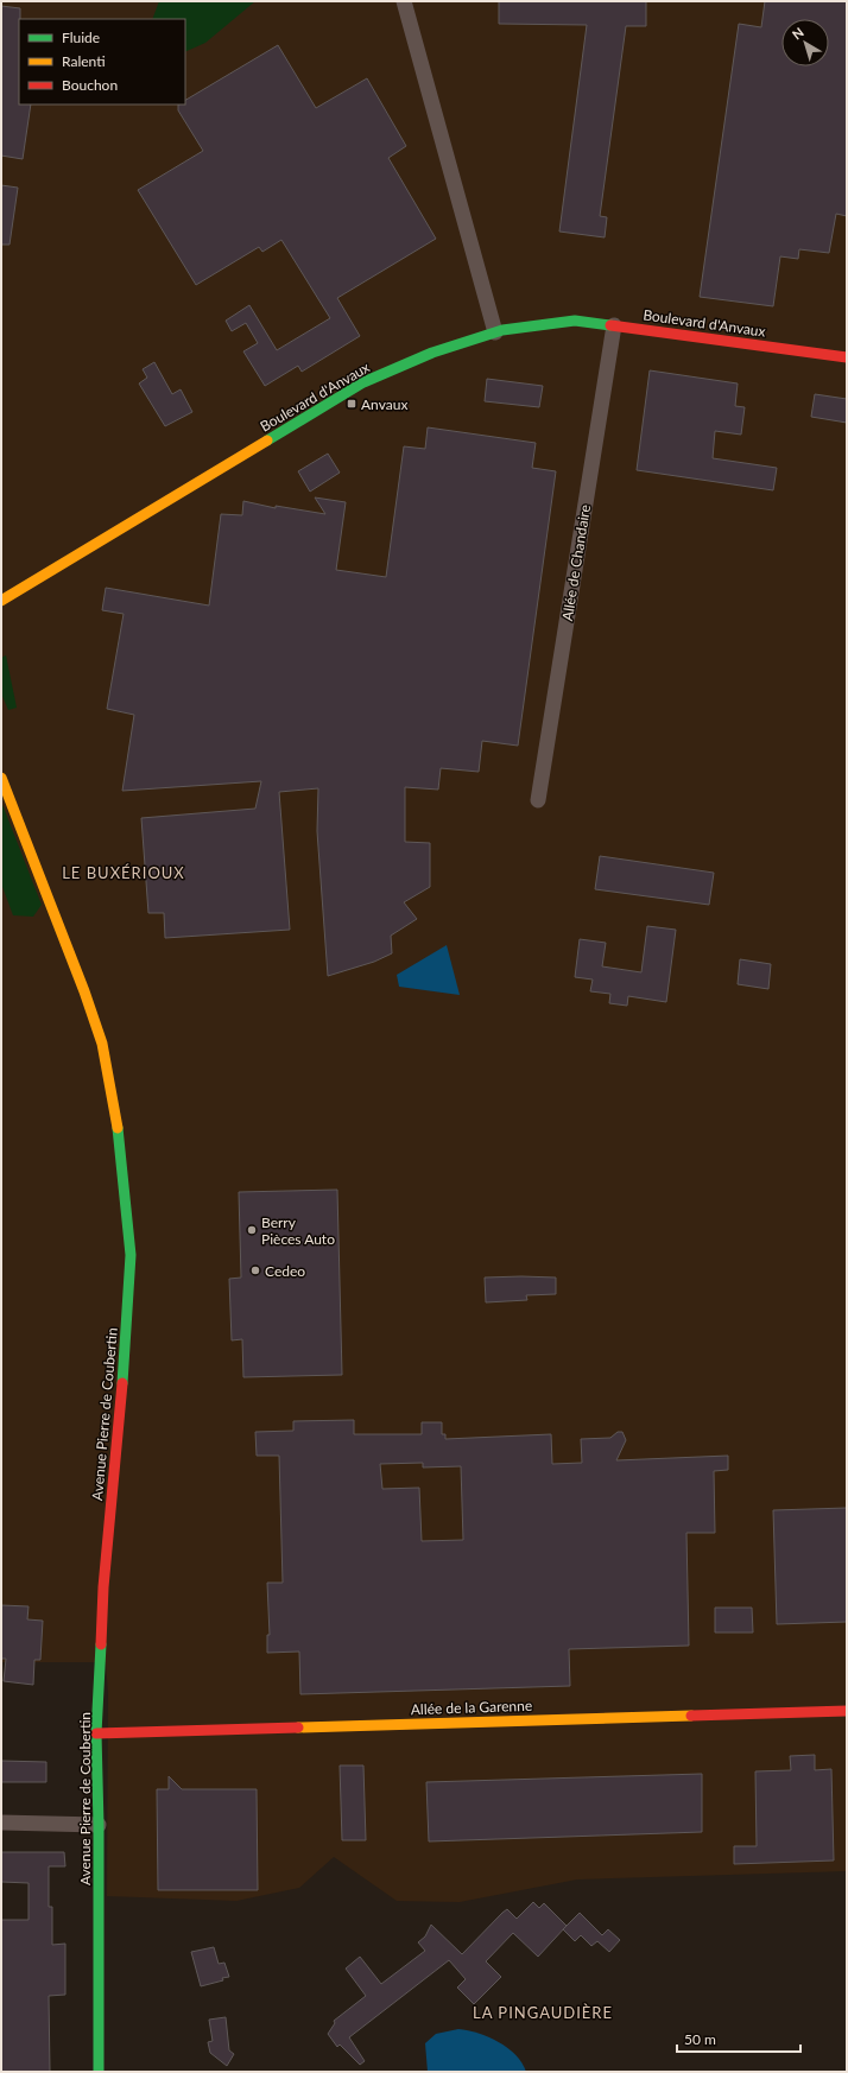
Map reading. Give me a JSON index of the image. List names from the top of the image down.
{
  "streets": {
    "street": [
      "Boulevard d'Anvaux",
      "Allée de Chandaire",
      "Avenue Pierre de Coubertin",
      "Allée de la Garenne"
    ]
  },
  "crossings": [
    ["Boulevard d'Anvaux", "Allée de Chandaire"],
    ["Avenue Pierre de Coubertin", "Allée de la Garenne"]
  ],
  "districts": ["LE BUXÉRIOUX", "LA PINGAUDIÈRE"],
  "places": {
    "transit": ["Anvaux"],
    "other": ["Berry Pièces Auto", "Cedeo"]
  },
  "legend": ["Fluide", "Ralenti", "Bouchon"],
  "scale_bar": "50 m",
  "north": "top left"
}
